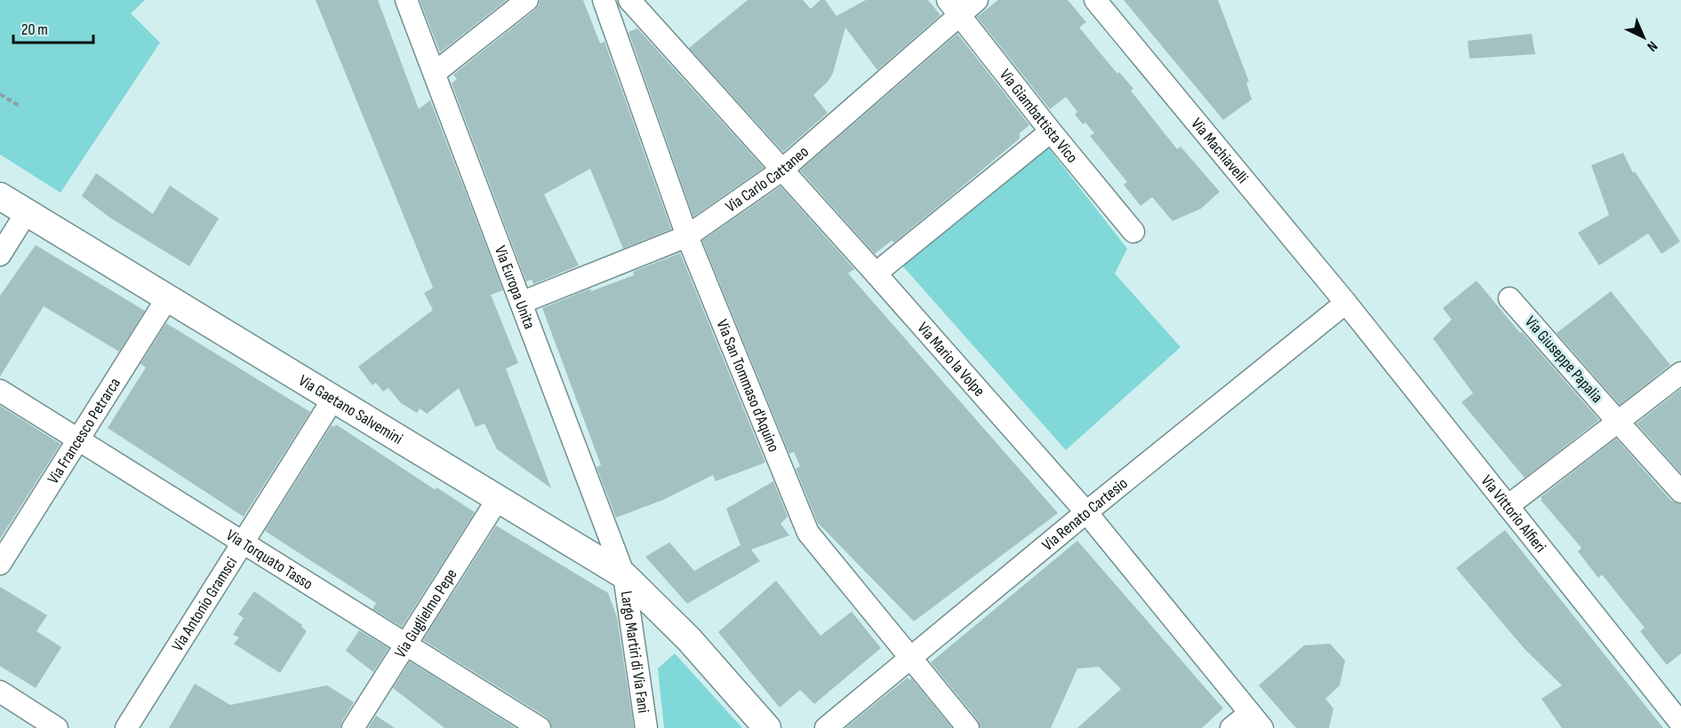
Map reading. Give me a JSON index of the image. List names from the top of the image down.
{
  "streets": {
    "street": [
      "Via Giambattista Vico",
      "Via Machiavelli",
      "Via Carlo Cattaneo",
      "Via Europa Unita",
      "Via Mario la Volpe",
      "Via Giuseppe Papalia",
      "Via San Tommaso d'Aquino",
      "Via Gaetano Salvemini",
      "Via Francesco Petrarca",
      "Via Vittorio Alfieri",
      "Via Renato Cartesio",
      "Via Torquato Tasso",
      "Via Antonio Gramsci",
      "Via Guglielmo Pepe",
      "Largo Martiri di Via Fani"
    ]
  },
  "crossings": [
    ["Via Giambattista Vico", "Via Carlo Cattaneo"],
    ["Via Machiavelli", "Via Vittorio Alfieri"],
    ["Via Machiavelli", "Via Renato Cartesio"],
    ["Via Carlo Cattaneo", "Via Europa Unita"],
    ["Via Carlo Cattaneo", "Via Mario la Volpe"],
    ["Via Carlo Cattaneo", "Via San Tommaso d'Aquino"],
    ["Via Europa Unita", "Via Gaetano Salvemini"],
    ["Via Europa Unita", "Largo Martiri di Via Fani"],
    ["Via Mario la Volpe", "Via Renato Cartesio"],
    ["Via San Tommaso d'Aquino", "Via Renato Cartesio"],
    ["Via Gaetano Salvemini", "Via Francesco Petrarca"],
    ["Via Gaetano Salvemini", "Via Antonio Gramsci"],
    ["Via Gaetano Salvemini", "Via Guglielmo Pepe"],
    ["Via Gaetano Salvemini", "Largo Martiri di Via Fani"],
    ["Via Francesco Petrarca", "Via Torquato Tasso"],
    ["Via Vittorio Alfieri", "Via Renato Cartesio"],
    ["Via Torquato Tasso", "Via Antonio Gramsci"],
    ["Via Torquato Tasso", "Via Guglielmo Pepe"]
  ],
  "scale_bar": "20 m",
  "north": "bottom right"
}
